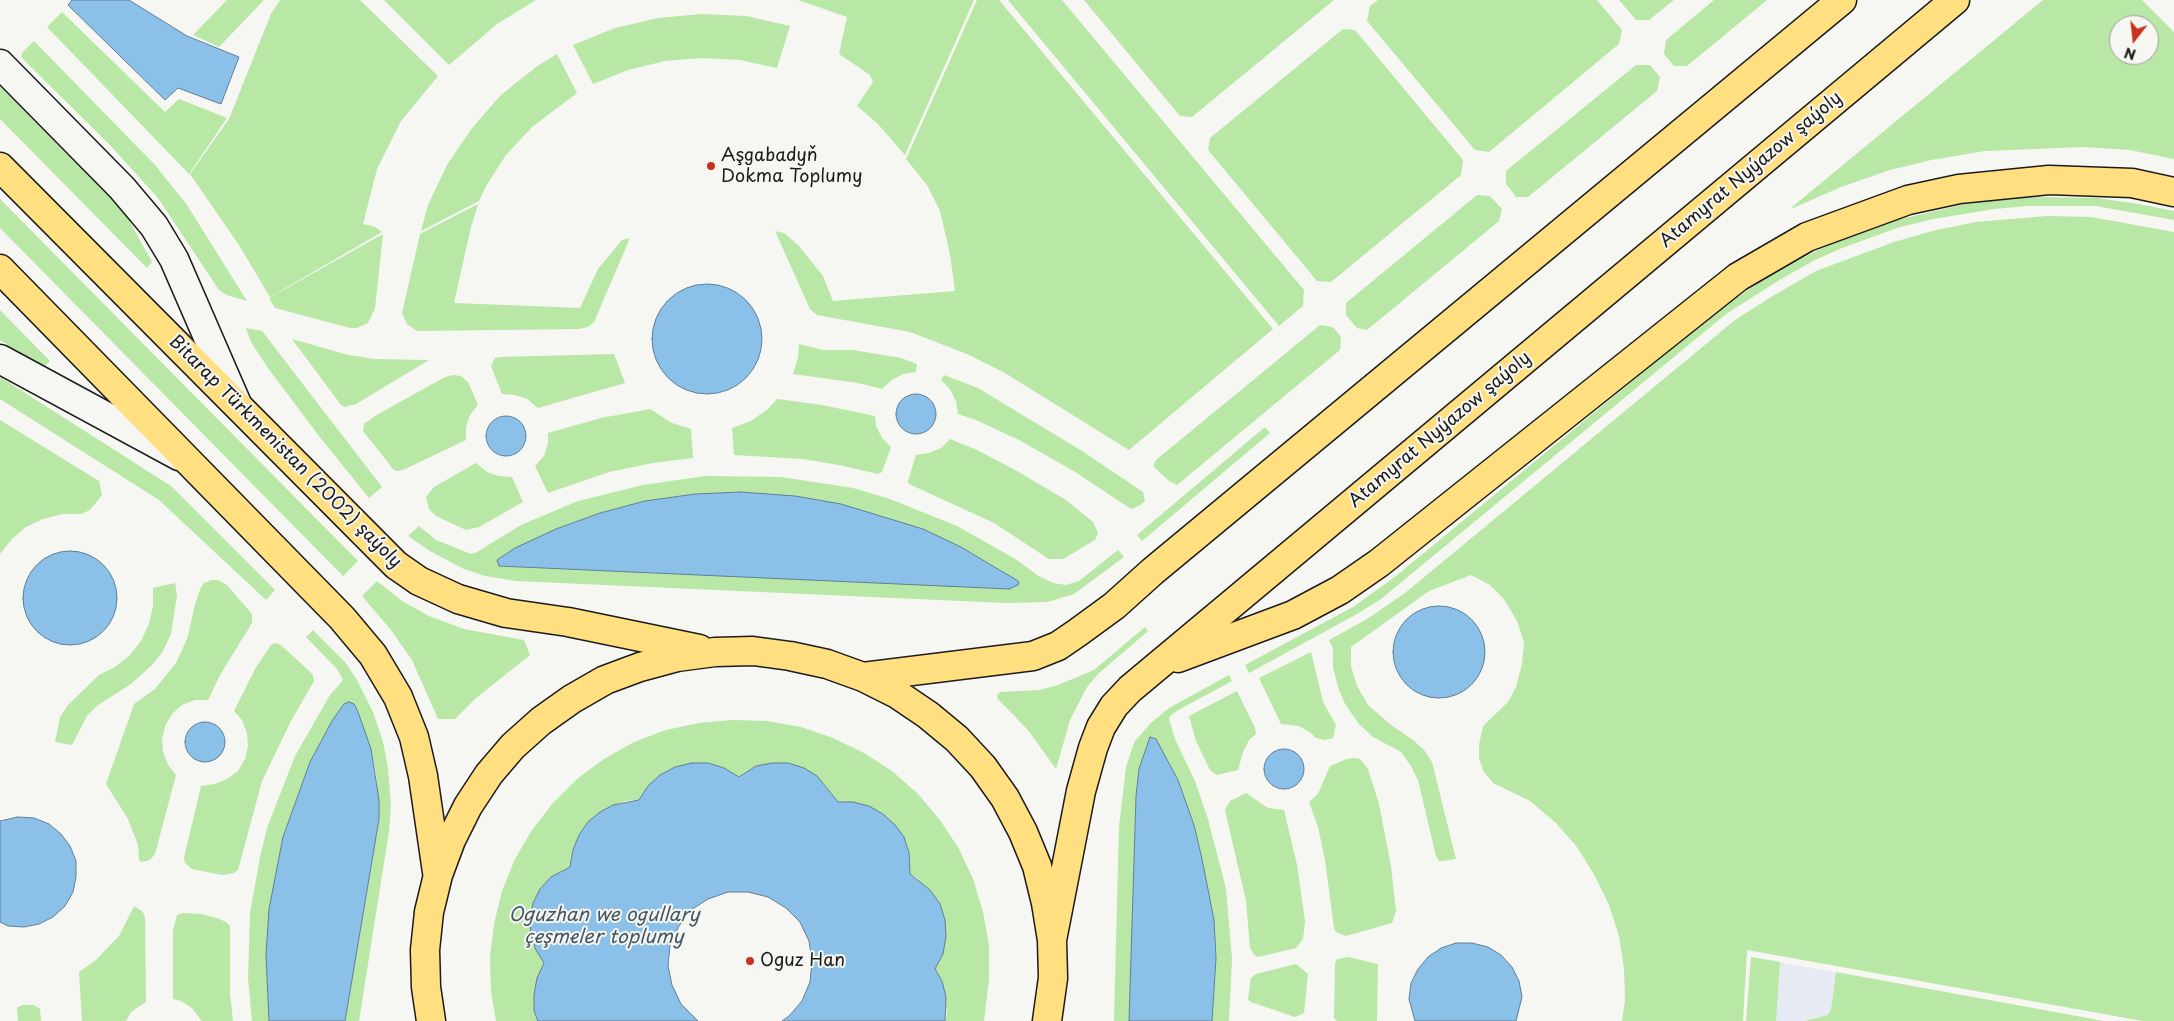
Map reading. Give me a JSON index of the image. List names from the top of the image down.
{
  "streets": {
    "main road": ["Atamyrat Nyýazow şaýoly", "Bitarap Türkmenistan (2002) şaýoly"]
  },
  "water": ["Oguzhan we ogullary çeşmeler toplumy"],
  "places": ["Aşgabadyň Dokma Toplumy", "Oguz Han"],
  "north": "bottom"
}
